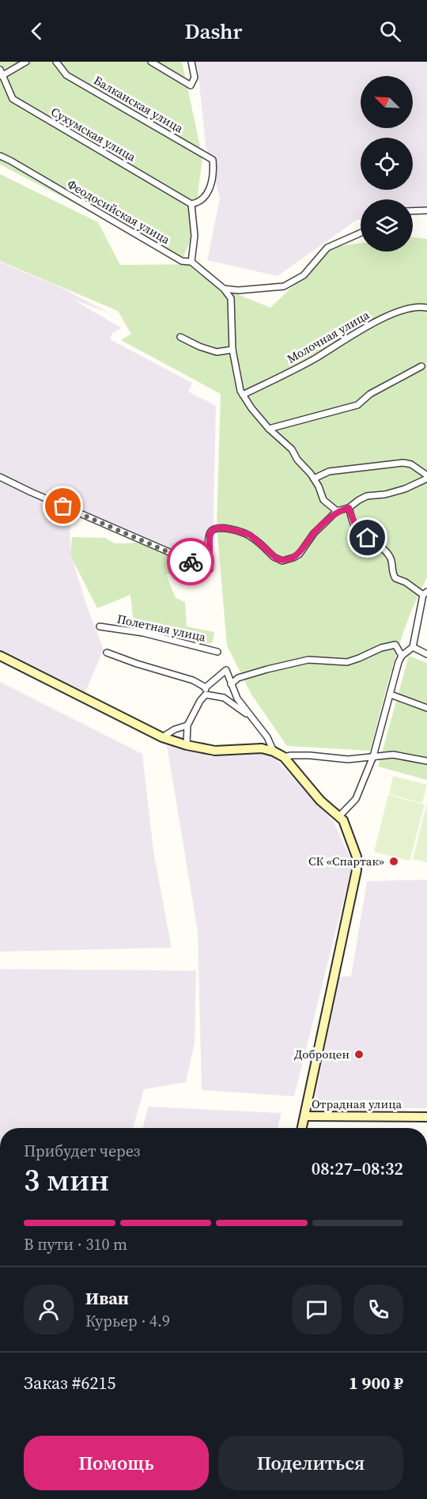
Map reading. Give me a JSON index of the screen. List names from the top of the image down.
{
  "streets": {
    "street": [
      "Балканская улица",
      "Сухумская улица",
      "Феодосийская улица",
      "Молочная улица",
      "Полетная улица",
      "Отрадная улица"
    ]
  },
  "crossings": [
    ["Балканская улица", "Сухумская улица"]
  ],
  "places": ["СК «Спартак»", "Доброцен"],
  "north": "top left",
  "page": {
    "header": "Dashr",
    "heading": ["3 мин", "Прибудет через", "08:27–08:32"],
    "panel": [
      "Иван",
      "Курьер · 4.9",
      "Заказ #6215",
      "1 900 ₽"
    ],
    "bar": "В пути · 310 m",
    "buttons": ["Помощь", "Поделиться"]
  }
}
